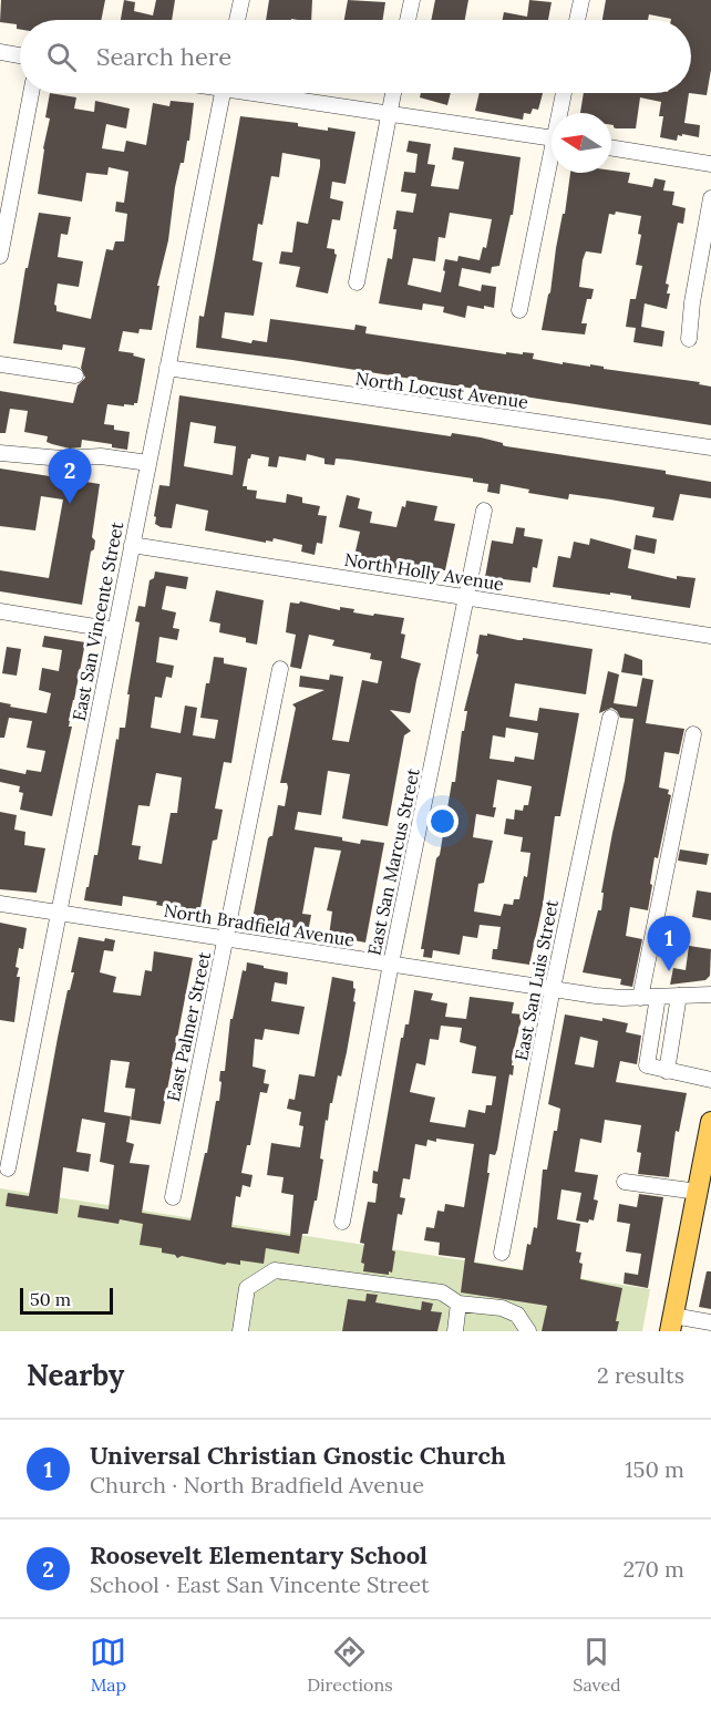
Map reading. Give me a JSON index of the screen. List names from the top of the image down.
{
  "streets": {
    "street": [
      "North Locust Avenue",
      "North Holly Avenue",
      "East San Vincente Street",
      "East San Marcus Street",
      "North Bradfield Avenue",
      "East San Luis Street",
      "East Palmer Street"
    ]
  },
  "crossings": [
    ["North Locust Avenue", "East San Vincente Street"],
    ["North Holly Avenue", "East San Vincente Street"],
    ["North Holly Avenue", "East San Marcus Street"],
    ["East San Vincente Street", "North Bradfield Avenue"],
    ["East San Marcus Street", "North Bradfield Avenue"],
    ["North Bradfield Avenue", "East San Luis Street"],
    ["North Bradfield Avenue", "East Palmer Street"]
  ],
  "scale_bar": "50 m",
  "north": "left",
  "page": {
    "search": "Search here",
    "pins": ["2", "1"],
    "scale": "50 m",
    "heading": ["Nearby", "2 results"],
    "list": [
      {
        "mark": "1",
        "name": "Universal Christian Gnostic Church",
        "note": "Church · North Bradfield Avenue",
        "value": "150 m"
      },
      {
        "mark": "2",
        "name": "Roosevelt Elementary School",
        "note": "School · East San Vincente Street",
        "value": "270 m"
      }
    ],
    "nav": ["Map", "Directions", "Saved"]
  }
}
